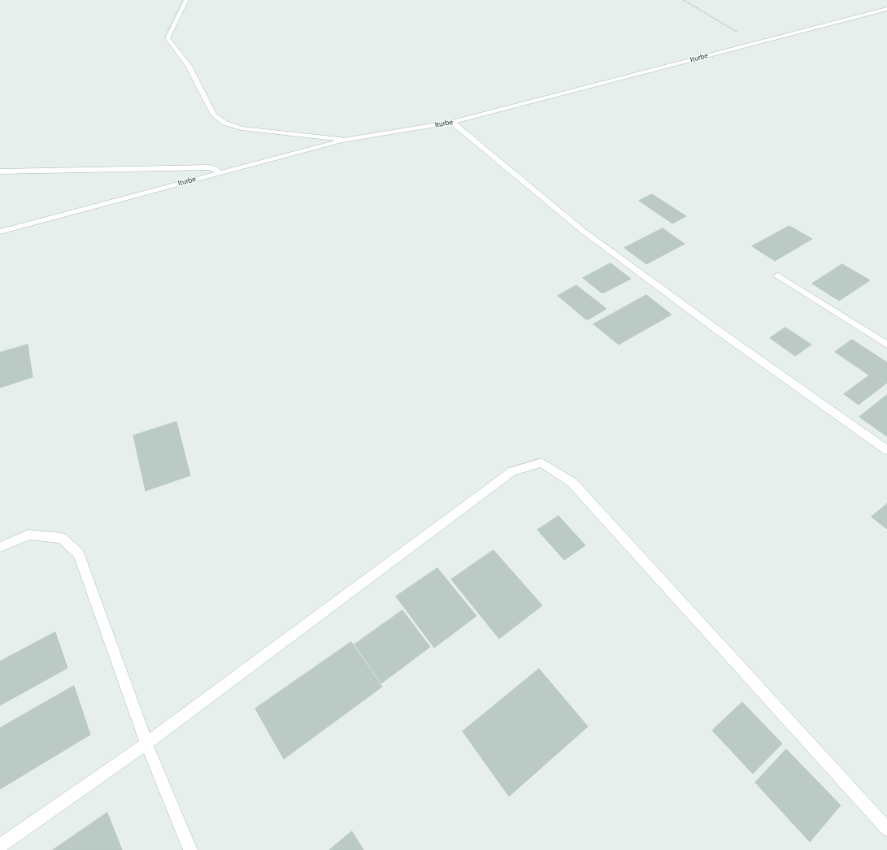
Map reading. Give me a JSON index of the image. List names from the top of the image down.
{
  "streets": {
    "street": ["Iturbe"]
  }
}
